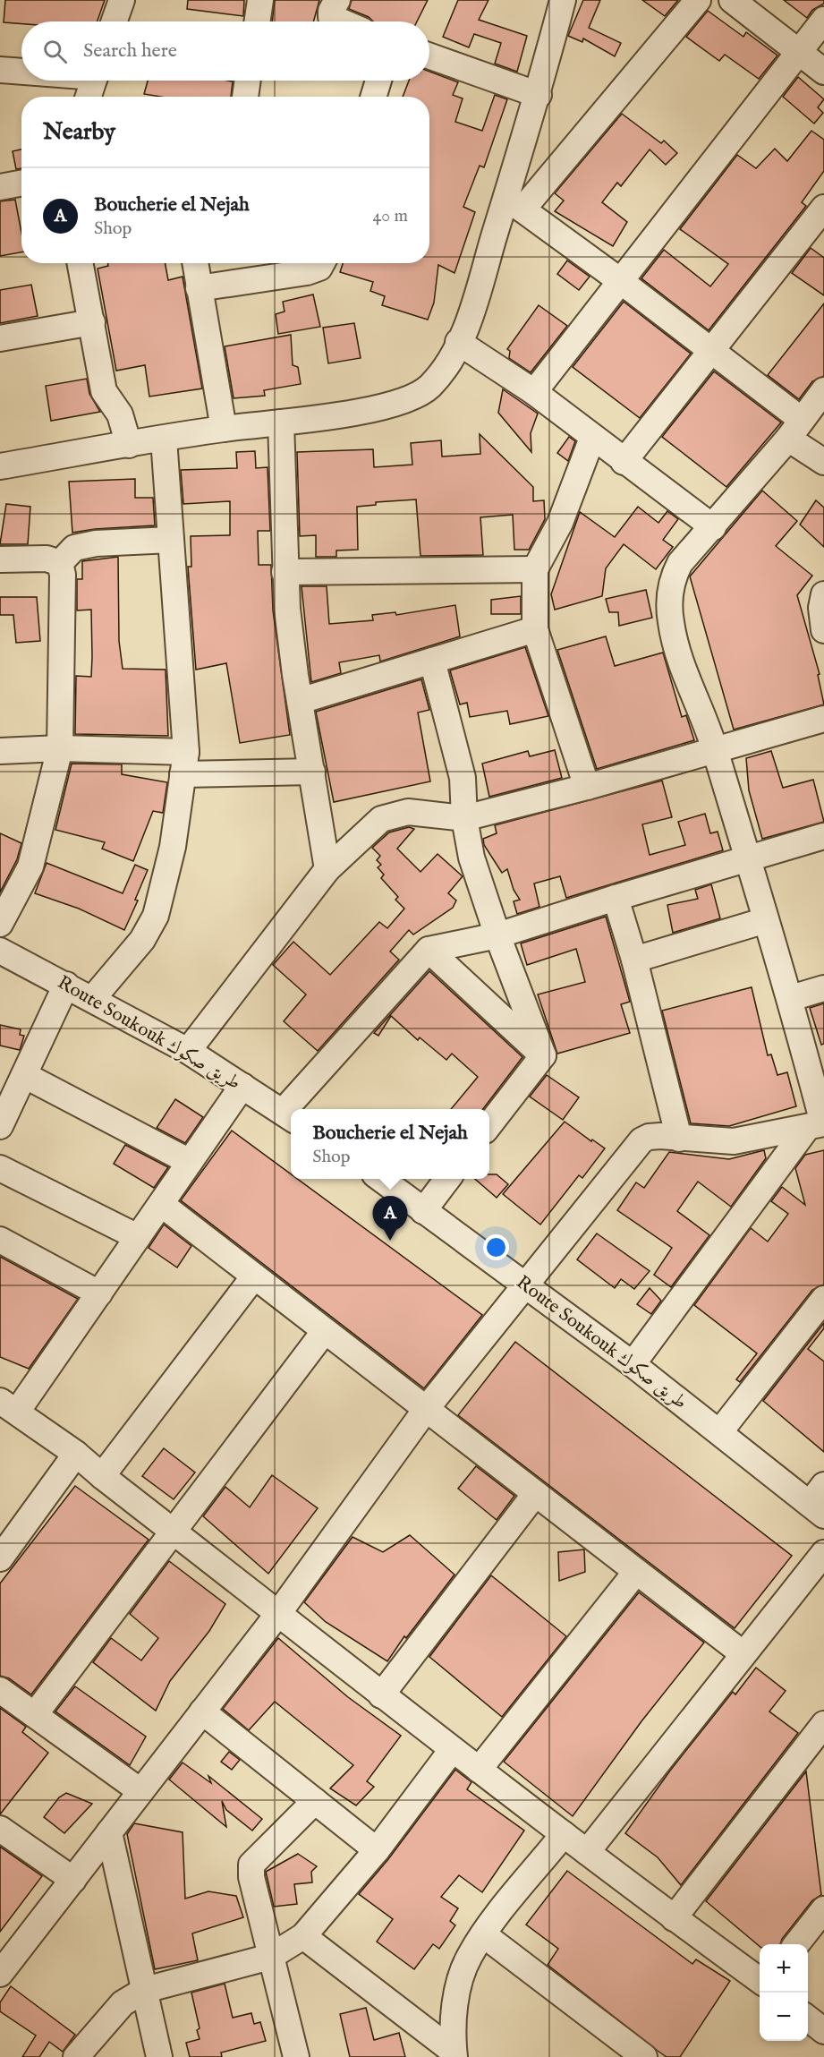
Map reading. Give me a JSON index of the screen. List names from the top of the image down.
{
  "streets": {
    "street": ["Route Soukouk طريق صكوك"]
  },
  "page": {
    "search": "Search here",
    "heading": "Nearby",
    "list": [
      {
        "mark": "A",
        "name": "Boucherie el Nejah",
        "note": "Shop",
        "value": "40 m"
      }
    ],
    "popup": ["Boucherie el Nejah", "Shop"],
    "pins": "A",
    "map_buttons": ["+", "−"]
  }
}
